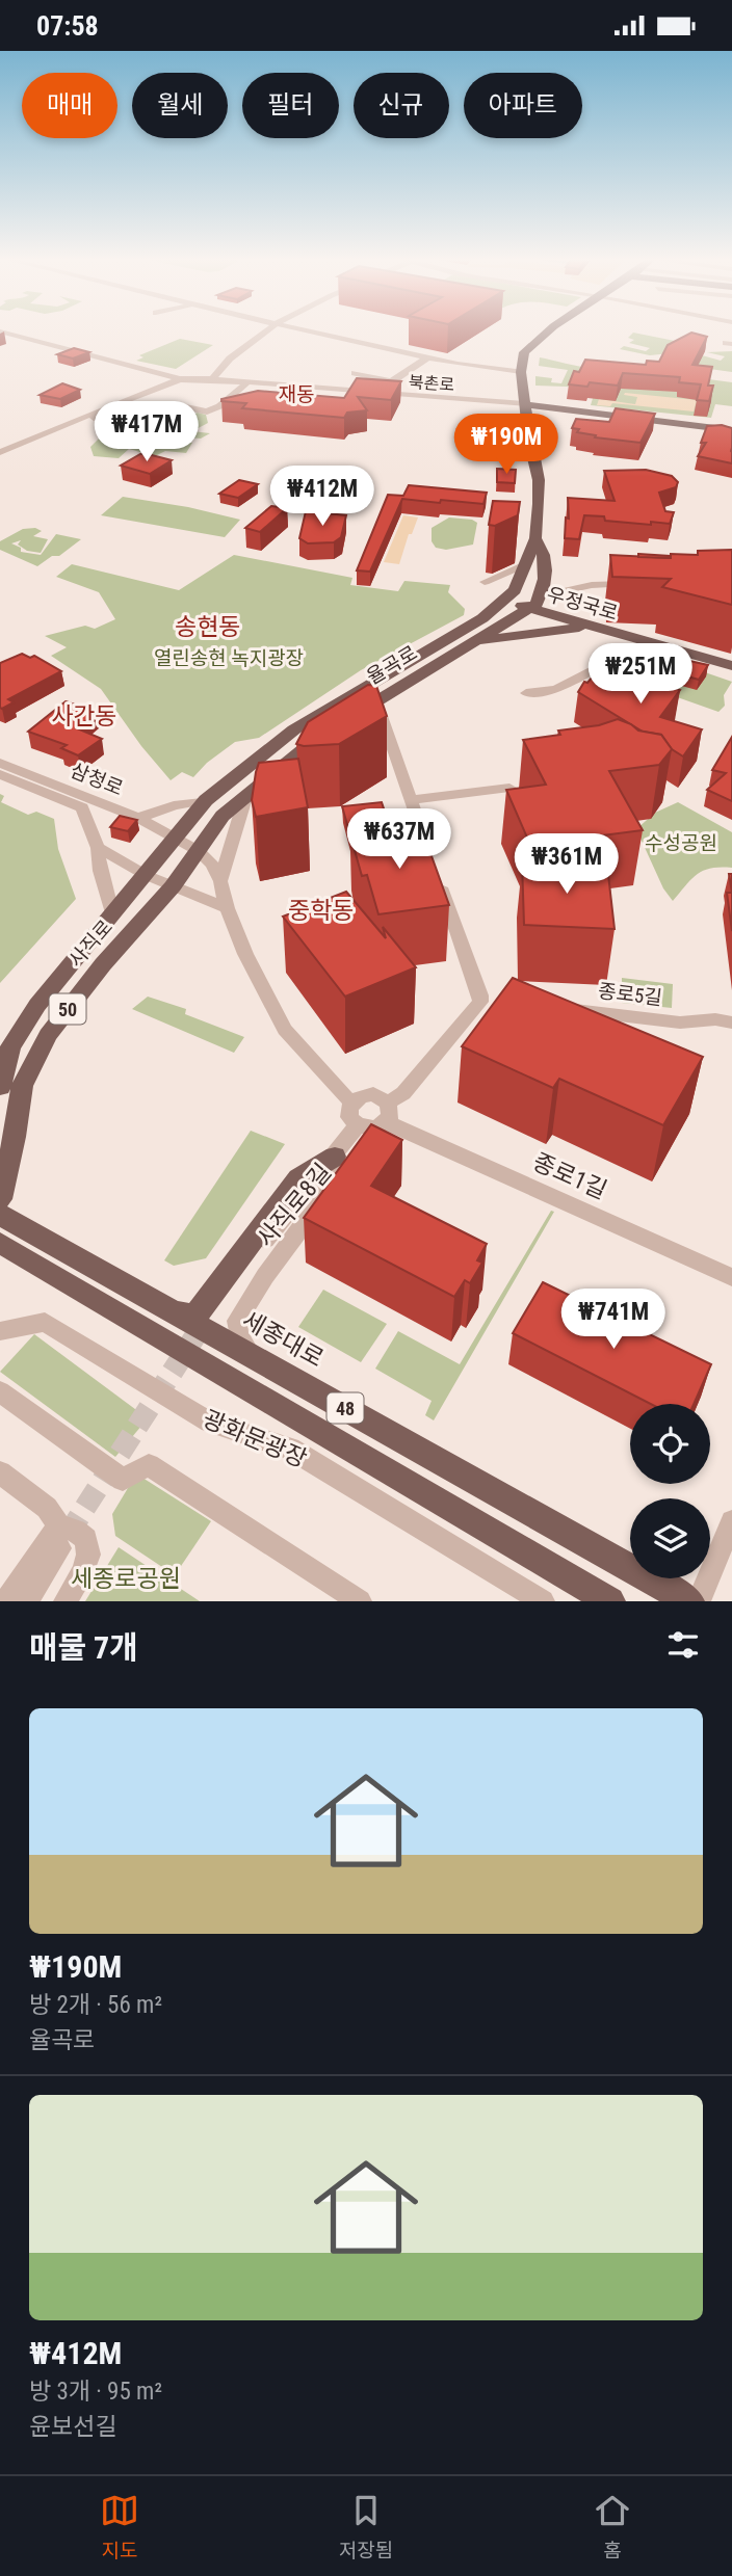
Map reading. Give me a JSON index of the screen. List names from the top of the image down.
{
  "streets": {
    "main road": [
      "우정국로",
      "율곡로",
      "사직로",
      "50",
      "세종대로",
      "48"
    ],
    "street": [
      "북촌로",
      "삼청로",
      "종로5길",
      "종로1길",
      "사직로8길",
      "광화문광장"
    ]
  },
  "crossings": [
    ["북촌로", "율곡로"],
    ["우정국로", "율곡로"],
    ["율곡로", "삼청로"],
    ["율곡로", "사직로"],
    ["삼청로", "사직로"],
    ["삼청로", "50"],
    ["사직로", "50"],
    ["종로1길", "사직로8길"]
  ],
  "districts": [
    "재동",
    "송현동",
    "사간동",
    "중학동"
  ],
  "parks": ["열린송현 녹지광장", "수성공원", "세종로공원"],
  "page": {
    "status": "07:58",
    "chip": [
      "매매",
      "월세",
      "필터",
      "신규",
      "아파트"
    ],
    "price": [
      "₩417M",
      "₩190M",
      "₩412M",
      "₩251M",
      "₩637M",
      "₩361M",
      "₩741M"
    ],
    "heading": "매물 7개",
    "list": [
      {
        "name": "₩190M",
        "note": "방 2개 · 56 m² · 율곡로"
      },
      {
        "name": "₩412M",
        "note": "방 3개 · 95 m² · 윤보선길"
      }
    ],
    "tabs": ["지도", "저장됨", "홈"]
  }
}
